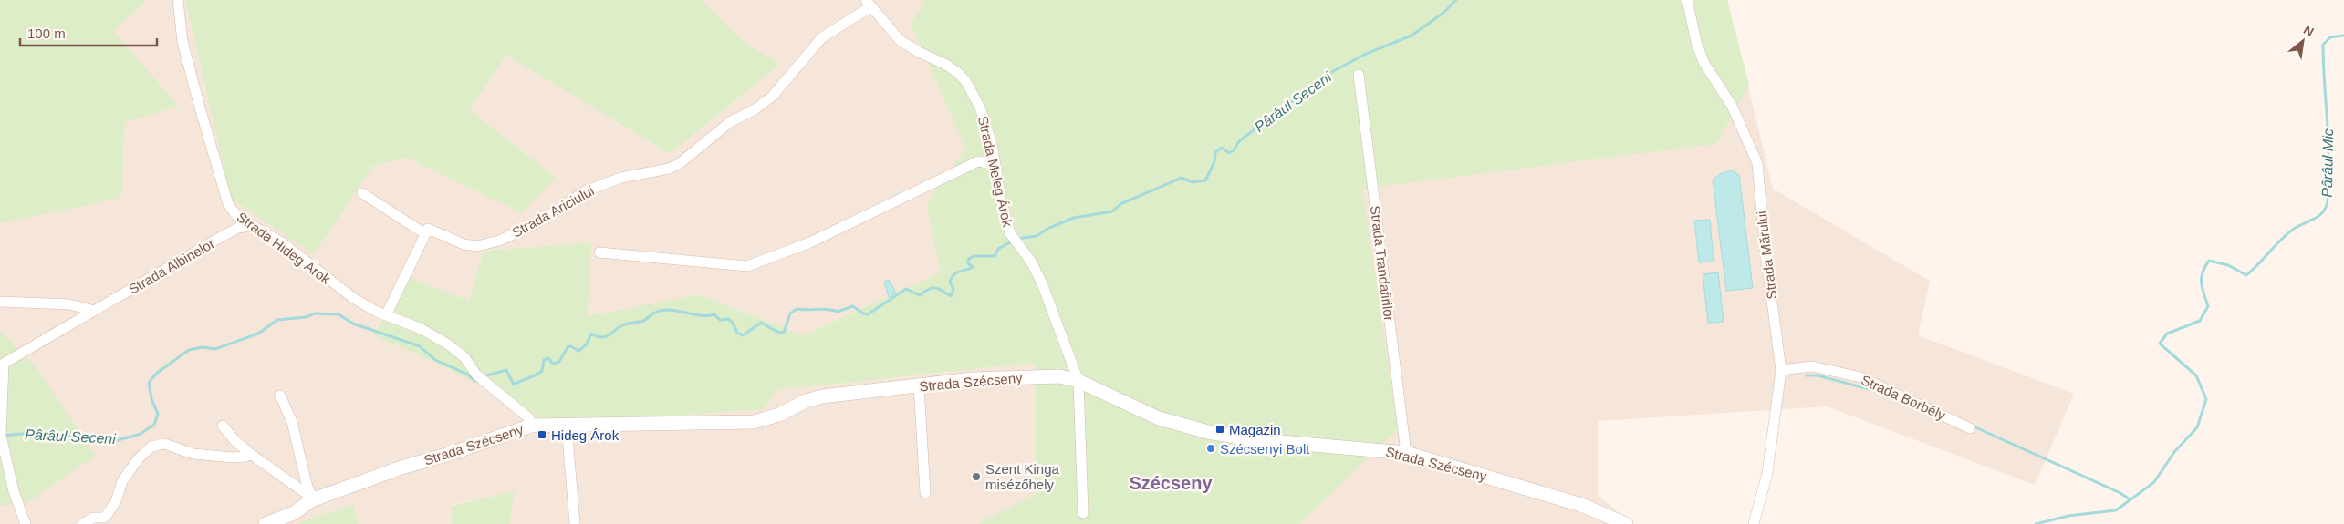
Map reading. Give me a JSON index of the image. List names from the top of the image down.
{
  "streets": {
    "street": [
      "Strada Meleg Árok",
      "Strada Ariciului",
      "Strada Hideg Árok",
      "Strada Mărului",
      "Strada Trandafirilor",
      "Strada Albinelor",
      "Strada Szécseny",
      "Strada Borbély"
    ]
  },
  "crossings": [
    ["Strada Meleg Árok", "Strada Ariciului"],
    ["Strada Meleg Árok", "Strada Szécseny"],
    ["Strada Hideg Árok", "Strada Albinelor"],
    ["Strada Hideg Árok", "Strada Szécseny"],
    ["Strada Mărului", "Strada Borbély"],
    ["Strada Trandafirilor", "Strada Szécseny"]
  ],
  "districts": ["Szécseny"],
  "water": ["Pârâul Seceni", "Pârâul Mic"],
  "places": {
    "transit": ["Magazin", "Hideg Árok"],
    "other": ["Szécsenyi Bolt", "Szent Kinga misézőhely"]
  },
  "scale_bar": "100 m",
  "north": "top right"
}
